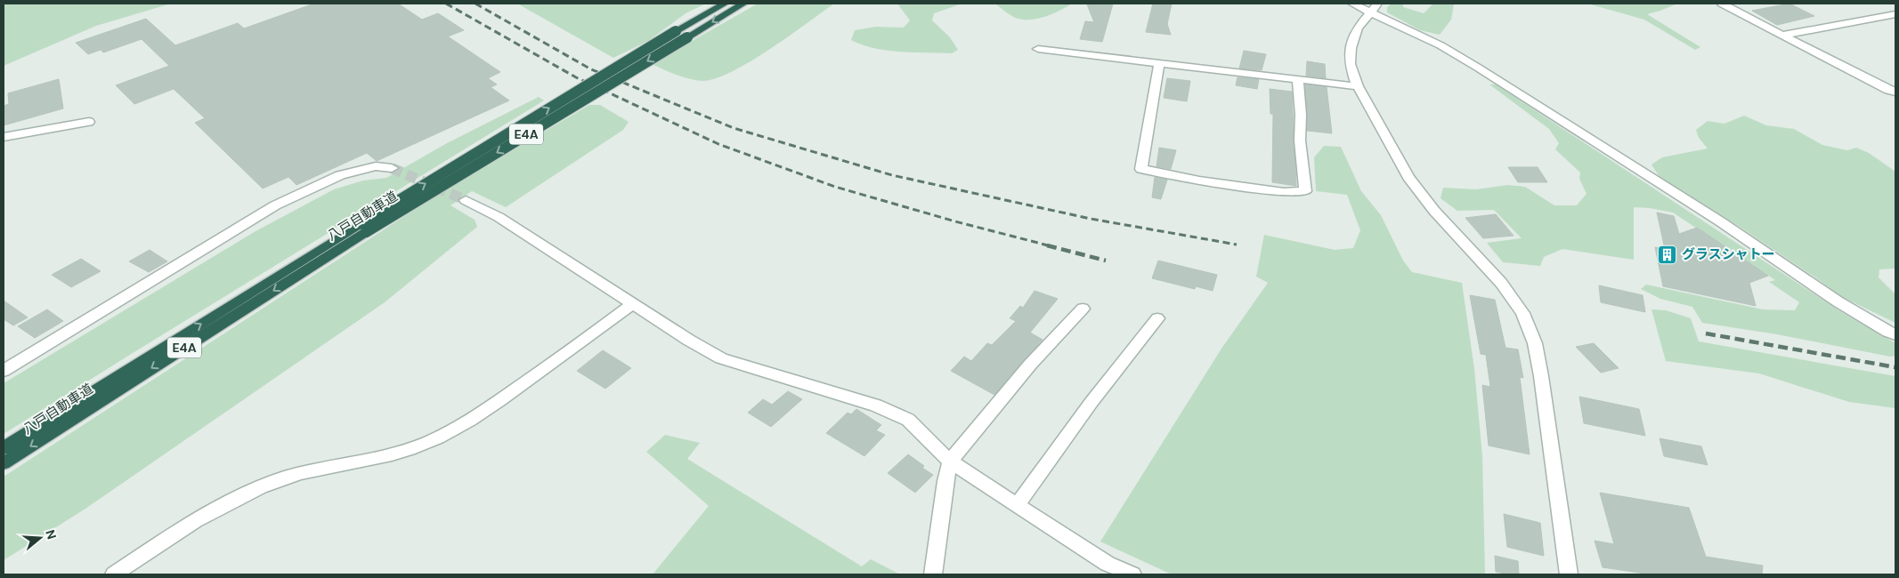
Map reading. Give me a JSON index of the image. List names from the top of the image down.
{
  "streets": {
    "highway": ["E4A", "八戸自動車道"]
  },
  "places": {
    "building": ["グラスシャトー"]
  },
  "north": "right"
}
